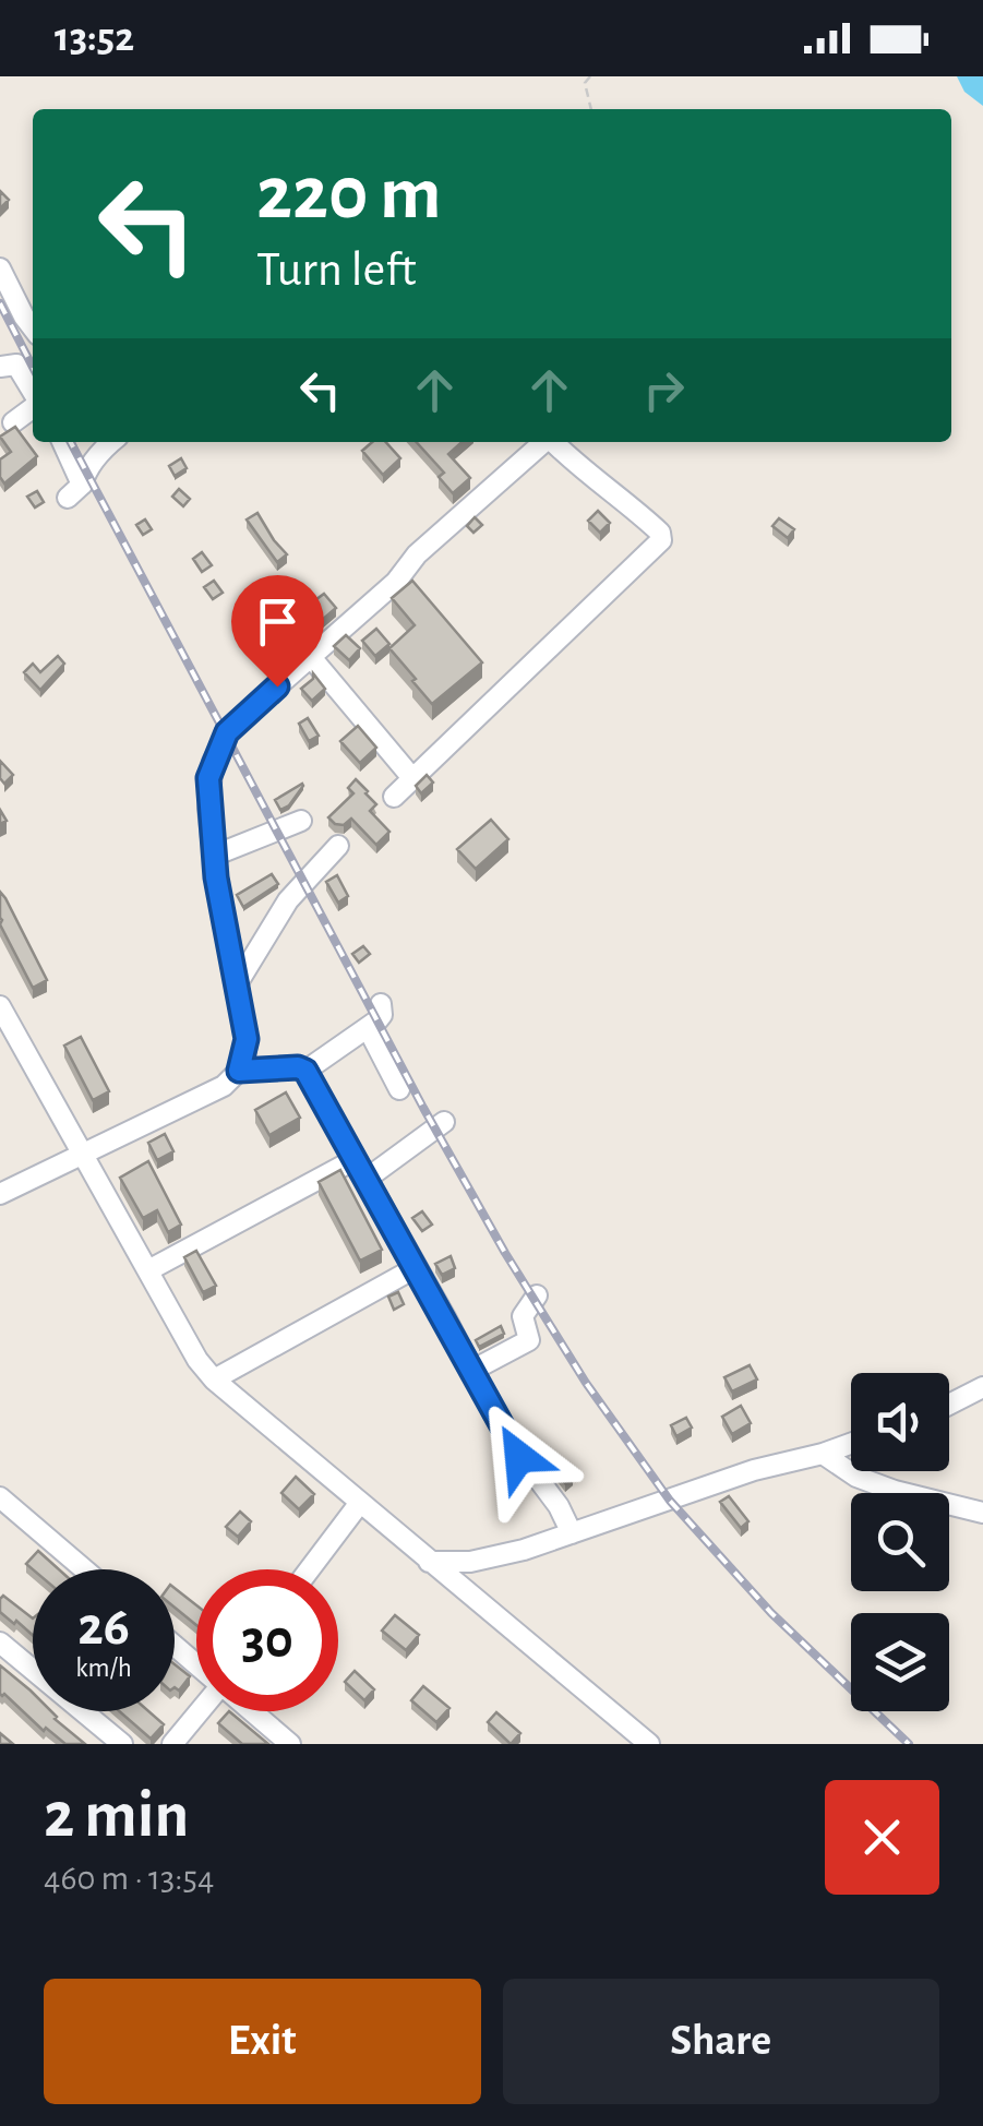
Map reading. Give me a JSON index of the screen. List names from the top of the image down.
{
  "page": {
    "status": "13:52",
    "turn": ["220 m", "Turn left"],
    "speed": "26 km/h",
    "limit": "30",
    "heading": ["2 min", "460 m · 13:54"],
    "buttons": ["Exit", "Share"]
  }
}
